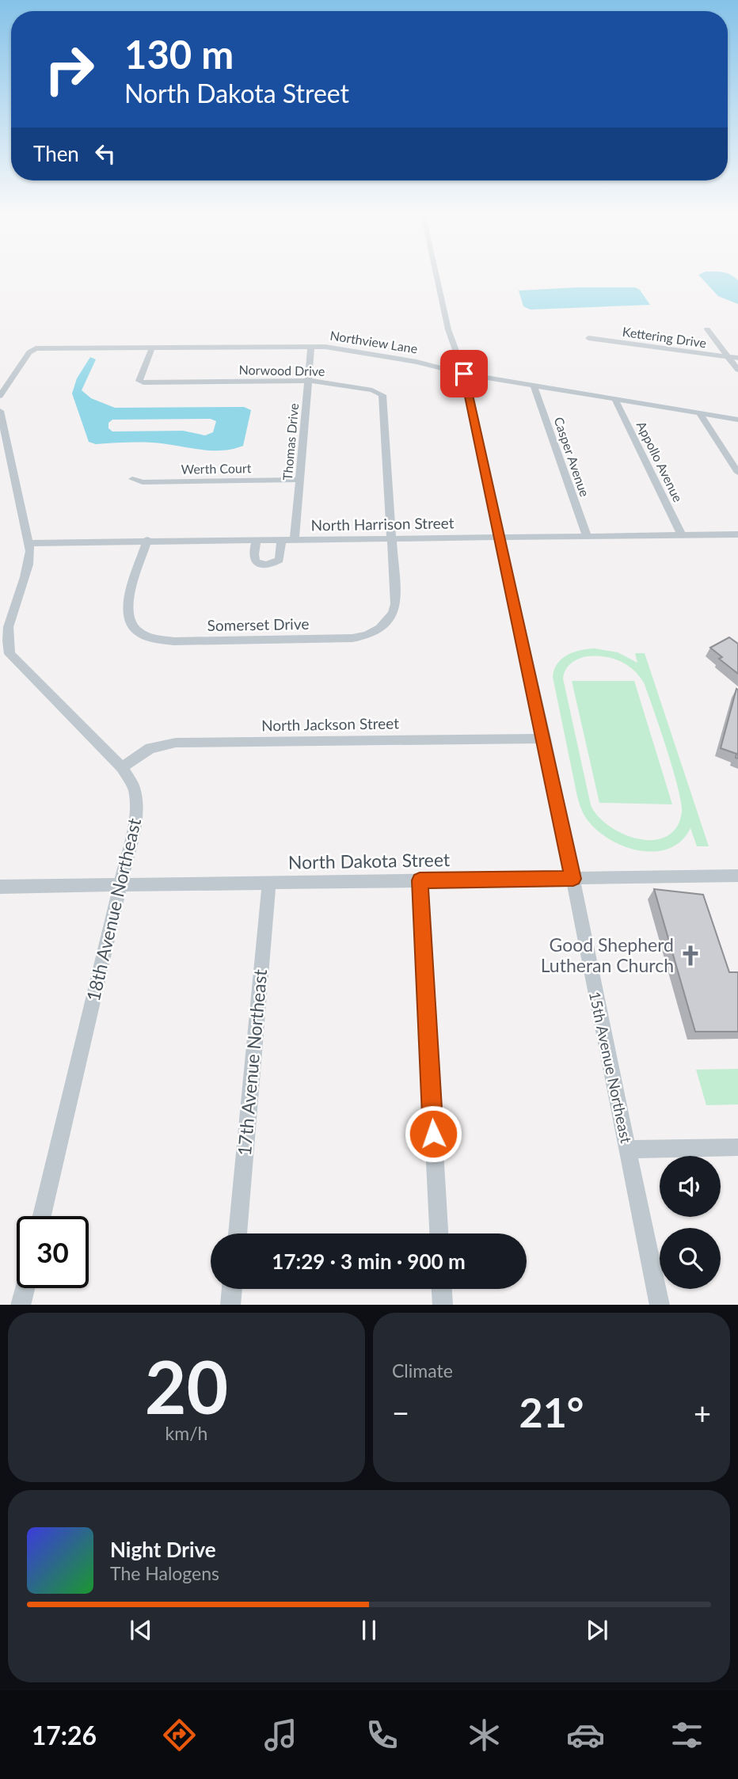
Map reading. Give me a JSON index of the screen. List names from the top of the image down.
{
  "streets": {
    "street": [
      "Kettering Drive",
      "Northview Lane",
      "Norwood Drive",
      "Thomas Drive",
      "Casper Avenue",
      "Appollo Avenue",
      "Werth Court",
      "North Harrison Street",
      "Somerset Drive",
      "North Jackson Street",
      "North Dakota Street",
      "18th Avenue Northeast",
      "17th Avenue Northeast",
      "15th Avenue Northeast"
    ]
  },
  "crossings": [
    ["Northview Lane", "Norwood Drive"],
    ["Northview Lane", "Thomas Drive"],
    ["Northview Lane", "Casper Avenue"],
    ["Northview Lane", "Appollo Avenue"],
    ["Northview Lane", "15th Avenue Northeast"],
    ["Norwood Drive", "Thomas Drive"],
    ["Norwood Drive", "North Harrison Street"],
    ["Norwood Drive", "Somerset Drive"],
    ["Thomas Drive", "Werth Court"],
    ["Thomas Drive", "North Harrison Street"],
    ["Casper Avenue", "North Harrison Street"],
    ["Appollo Avenue", "North Harrison Street"],
    ["North Harrison Street", "Somerset Drive"],
    ["North Harrison Street", "18th Avenue Northeast"],
    ["North Harrison Street", "15th Avenue Northeast"],
    ["North Jackson Street", "18th Avenue Northeast"],
    ["North Jackson Street", "15th Avenue Northeast"],
    ["North Dakota Street", "18th Avenue Northeast"],
    ["North Dakota Street", "17th Avenue Northeast"],
    ["North Dakota Street", "15th Avenue Northeast"]
  ],
  "places": {
    "church": ["Good Shepherd Lutheran Church"]
  },
  "page": {
    "turn": ["130 m", "North Dakota Street"],
    "then": "Then",
    "limit": "30",
    "trip": "17:29 · 3 min · 900 m",
    "tile": [
      ["20", "km/h"],
      "Climate"
    ],
    "heat": ["−", "21°", "+"],
    "song": ["Night Drive", "The Halogens"],
    "tabs": "17:26"
  }
}
